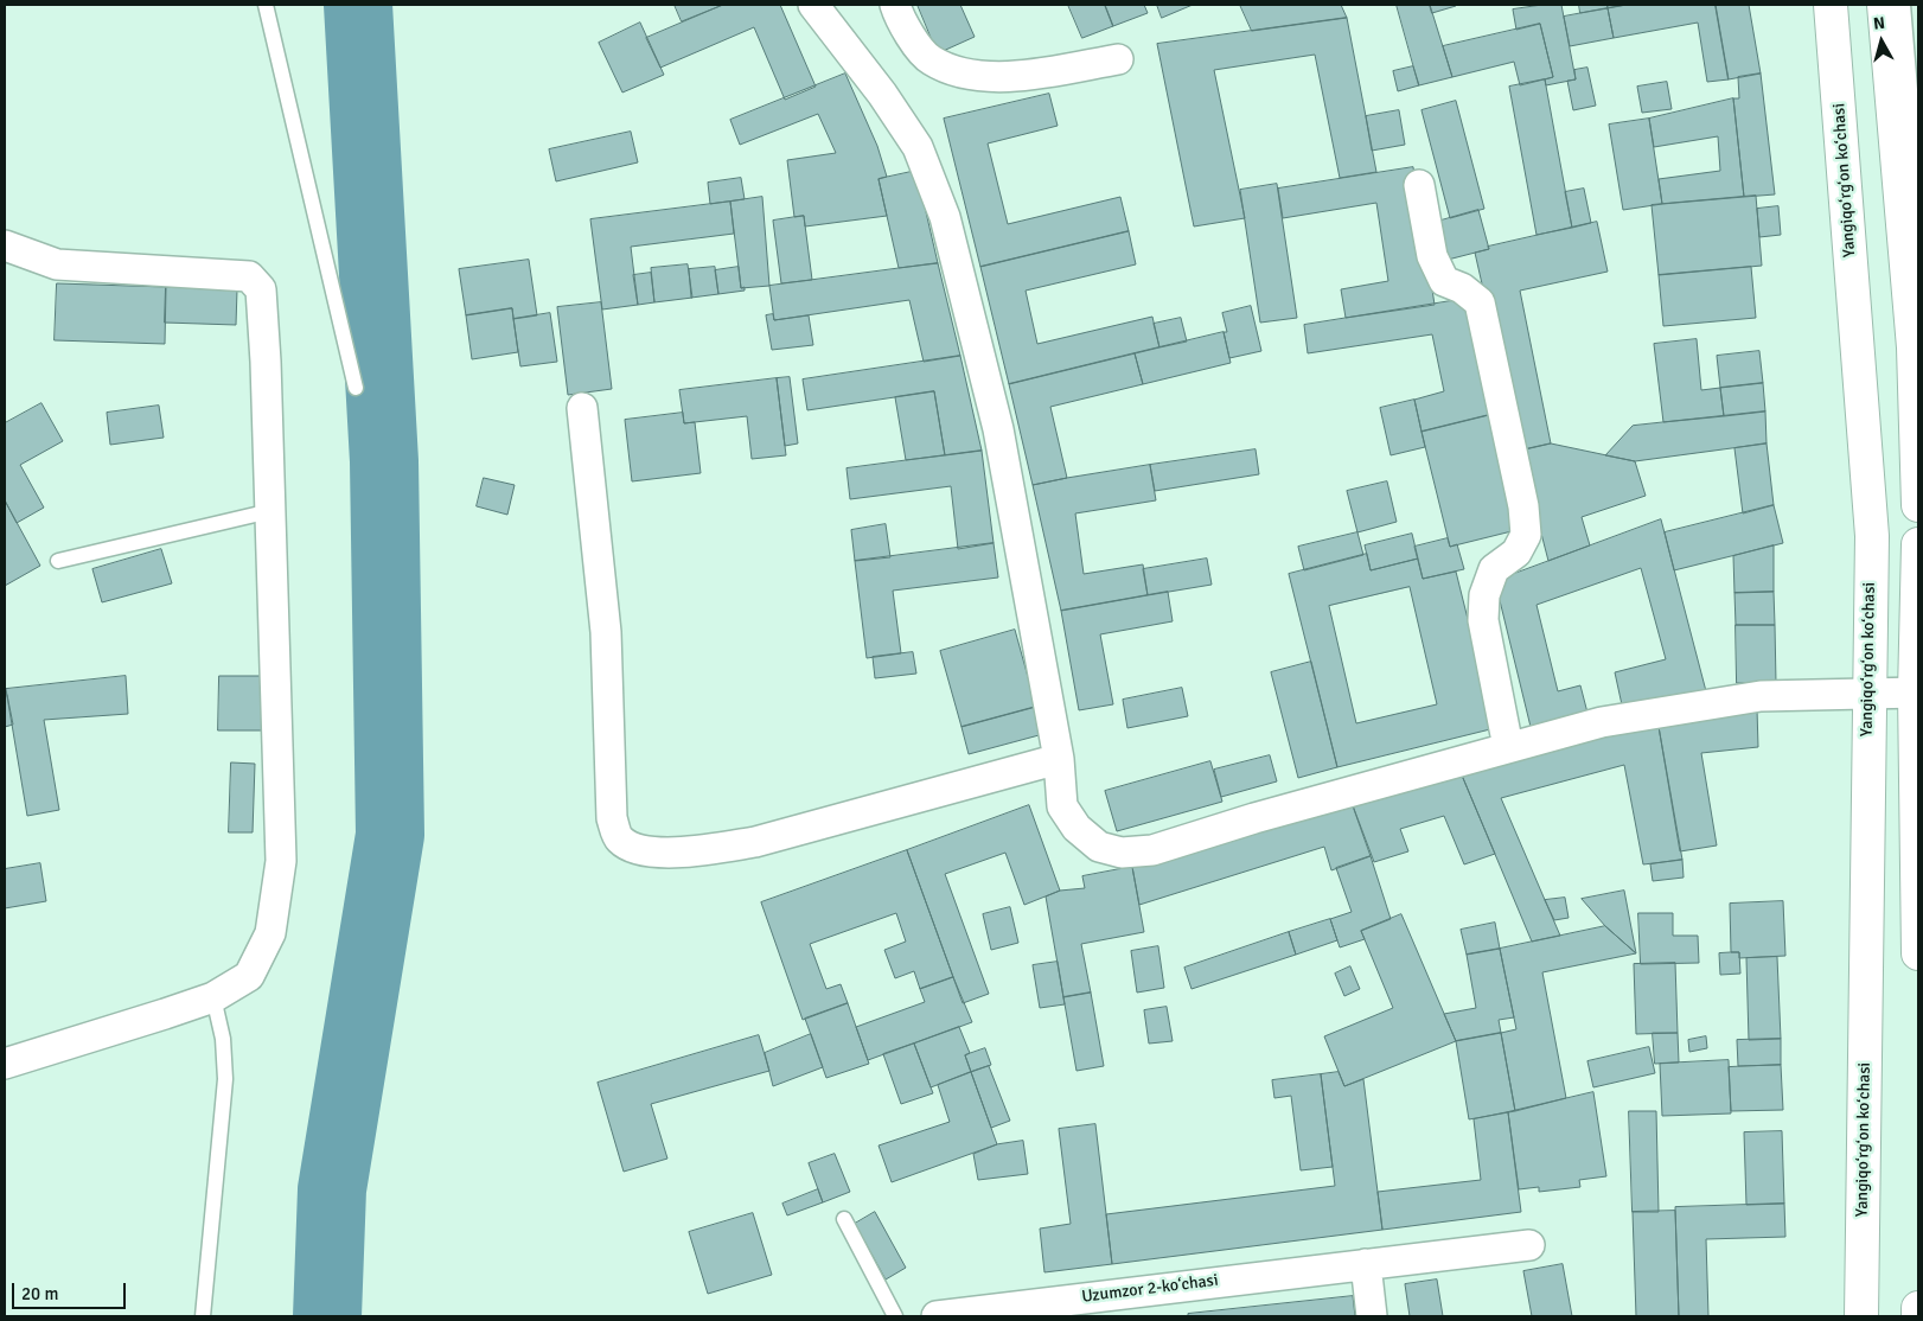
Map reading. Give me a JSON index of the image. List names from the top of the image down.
{
  "streets": {
    "main road": ["Yangiqoʻrgʻon koʻchasi"],
    "street": ["Uzumzor 2-koʻchasi"]
  },
  "scale_bar": "20 m",
  "north": "top"
}
